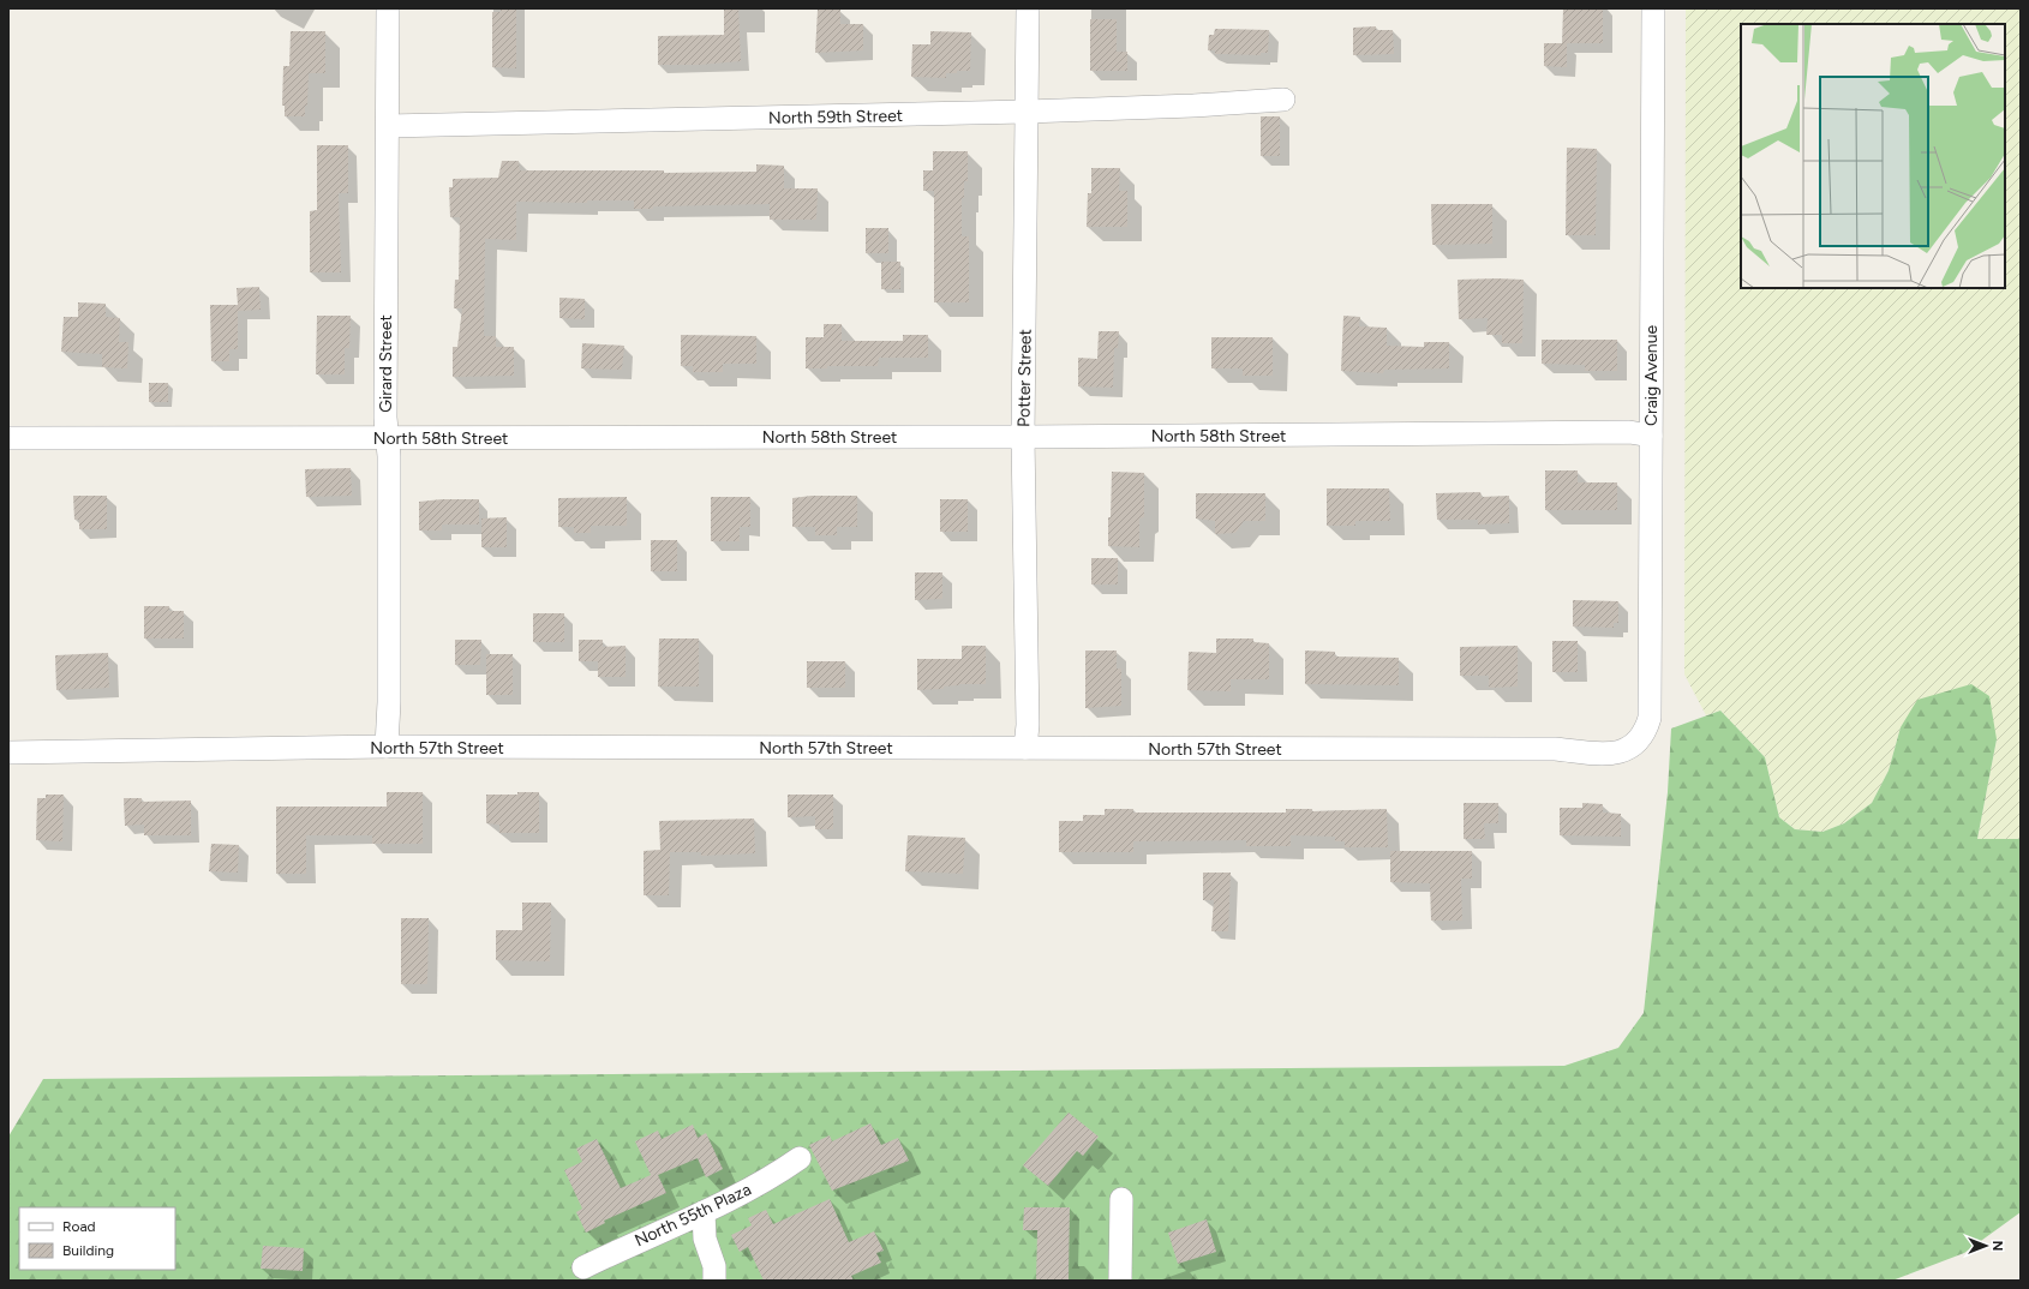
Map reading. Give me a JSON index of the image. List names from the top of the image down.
{
  "streets": {
    "street": [
      "North 59th Street",
      "Girard Street",
      "Craig Avenue",
      "Potter Street",
      "North 58th Street",
      "North 57th Street",
      "North 55th Plaza"
    ]
  },
  "crossings": [
    ["North 59th Street", "Girard Street"],
    ["North 59th Street", "Potter Street"],
    ["Girard Street", "North 58th Street"],
    ["Girard Street", "North 57th Street"],
    ["Craig Avenue", "North 58th Street"],
    ["Craig Avenue", "North 57th Street"],
    ["Potter Street", "North 58th Street"],
    ["Potter Street", "North 57th Street"]
  ],
  "legend": ["Road", "Building"],
  "north": "right"
}
